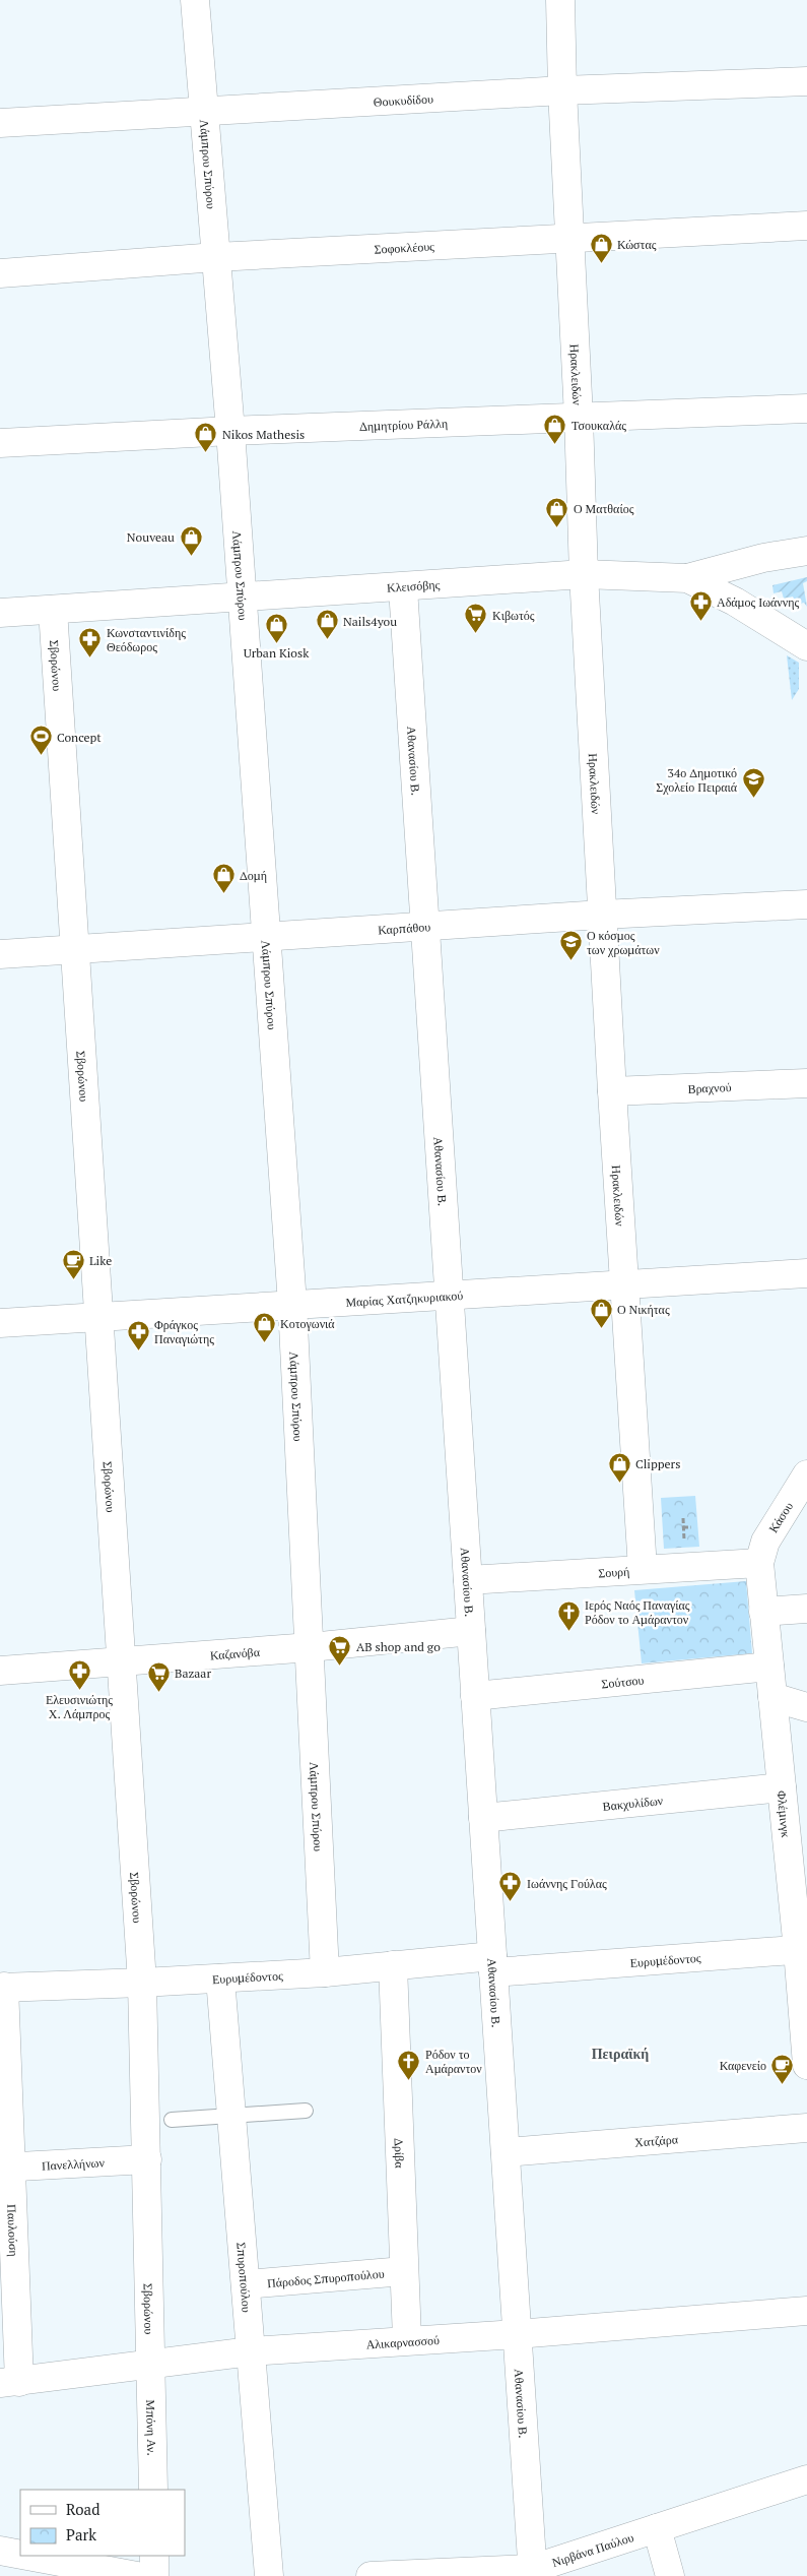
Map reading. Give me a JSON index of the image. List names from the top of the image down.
{
  "streets": {
    "street": [
      "Θουκυδίδου",
      "Λάμπρου Σπύρου",
      "Σοφοκλέους",
      "Ηρακλειδών",
      "Δημητρίου Ράλλη",
      "Κλεισόβης",
      "Σβορώνου",
      "Αθανασίου Β.",
      "Καρπάθου",
      "Βραχνού",
      "Μαρίας Χατζηκυριακού",
      "Κάσου",
      "Σουρή",
      "Καζανόβα",
      "Σούτσου",
      "Βακχυλίδων",
      "Φλέμινγκ",
      "Ευρυμέδοντος",
      "Χατζάρα",
      "Δρίβα",
      "Πανελλήνων",
      "Παυλούση",
      "Σπυροπούλου",
      "Πάροδος Σπυροπούλου",
      "Αλικαρνασσού",
      "Μπόνη Αν.",
      "Νιρβάνα Παύλου"
    ]
  },
  "crossings": [
    ["Θουκυδίδου", "Λάμπρου Σπύρου"],
    ["Θουκυδίδου", "Ηρακλειδών"],
    ["Λάμπρου Σπύρου", "Σοφοκλέους"],
    ["Λάμπρου Σπύρου", "Δημητρίου Ράλλη"],
    ["Λάμπρου Σπύρου", "Κλεισόβης"],
    ["Λάμπρου Σπύρου", "Καρπάθου"],
    ["Λάμπρου Σπύρου", "Μαρίας Χατζηκυριακού"],
    ["Λάμπρου Σπύρου", "Καζανόβα"],
    ["Λάμπρου Σπύρου", "Ευρυμέδοντος"],
    ["Σοφοκλέους", "Ηρακλειδών"],
    ["Ηρακλειδών", "Δημητρίου Ράλλη"],
    ["Ηρακλειδών", "Κλεισόβης"],
    ["Ηρακλειδών", "Καρπάθου"],
    ["Ηρακλειδών", "Βραχνού"],
    ["Ηρακλειδών", "Μαρίας Χατζηκυριακού"],
    ["Ηρακλειδών", "Σουρή"],
    ["Κλεισόβης", "Σβορώνου"],
    ["Κλεισόβης", "Αθανασίου Β."],
    ["Σβορώνου", "Καρπάθου"],
    ["Σβορώνου", "Μαρίας Χατζηκυριακού"],
    ["Σβορώνου", "Καζανόβα"],
    ["Σβορώνου", "Ευρυμέδοντος"],
    ["Σβορώνου", "Πανελλήνων"],
    ["Σβορώνου", "Αλικαρνασσού"],
    ["Σβορώνου", "Μπόνη Αν."],
    ["Αθανασίου Β.", "Καρπάθου"],
    ["Αθανασίου Β.", "Μαρίας Χατζηκυριακού"],
    ["Αθανασίου Β.", "Σουρή"],
    ["Αθανασίου Β.", "Καζανόβα"],
    ["Αθανασίου Β.", "Σούτσου"],
    ["Αθανασίου Β.", "Βακχυλίδων"],
    ["Αθανασίου Β.", "Ευρυμέδοντος"],
    ["Αθανασίου Β.", "Χατζάρα"],
    ["Αθανασίου Β.", "Αλικαρνασσού"],
    ["Αθανασίου Β.", "Νιρβάνα Παύλου"],
    ["Κάσου", "Σουρή"],
    ["Κάσου", "Φλέμινγκ"],
    ["Σουρή", "Φλέμινγκ"],
    ["Σούτσου", "Φλέμινγκ"],
    ["Βακχυλίδων", "Φλέμινγκ"],
    ["Φλέμινγκ", "Ευρυμέδοντος"],
    ["Ευρυμέδοντος", "Δρίβα"],
    ["Ευρυμέδοντος", "Παυλούση"],
    ["Ευρυμέδοντος", "Σπυροπούλου"],
    ["Δρίβα", "Πάροδος Σπυροπούλου"],
    ["Δρίβα", "Αλικαρνασσού"],
    ["Πανελλήνων", "Παυλούση"],
    ["Παυλούση", "Αλικαρνασσού"],
    ["Σπυροπούλου", "Πάροδος Σπυροπούλου"],
    ["Σπυροπούλου", "Αλικαρνασσού"],
    ["Αλικαρνασσού", "Μπόνη Αν."]
  ],
  "districts": ["Πειραϊκή"],
  "places": {
    "shop": [
      "Κώστας",
      "Τσουκαλάς",
      "Nikos Mathesis",
      "Ο Ματθαίος",
      "Nouveau",
      "Nails4you",
      "Urban Kiosk",
      "Δομή",
      "Ο Νικήτας",
      "Κοτογωνιά",
      "Clippers"
    ],
    "pharmacy": [
      "Αδάμος Ιωάννης",
      "Κωνσταντινίδης Θεόδωρος",
      "Φράγκος Παναγιώτης",
      "Ελευσινιώτης Χ. Λάμπρος",
      "Ιωάννης Γούλας"
    ],
    "supermarket": ["Κιβωτός", "AB shop and go", "Bazaar"],
    "sports": ["Concept"],
    "school or university": ["34ο Δημοτικό Σχολείο Πειραιά", "Ο κόσμος των χρωμάτων"],
    "cafe": ["Like", "Καφενείο"],
    "church": ["Ιερός Ναός Παναγίας Ρόδον το Αμάραντον", "Ρόδον το Αμάραντον"]
  },
  "legend": ["Road", "Park"]
}
